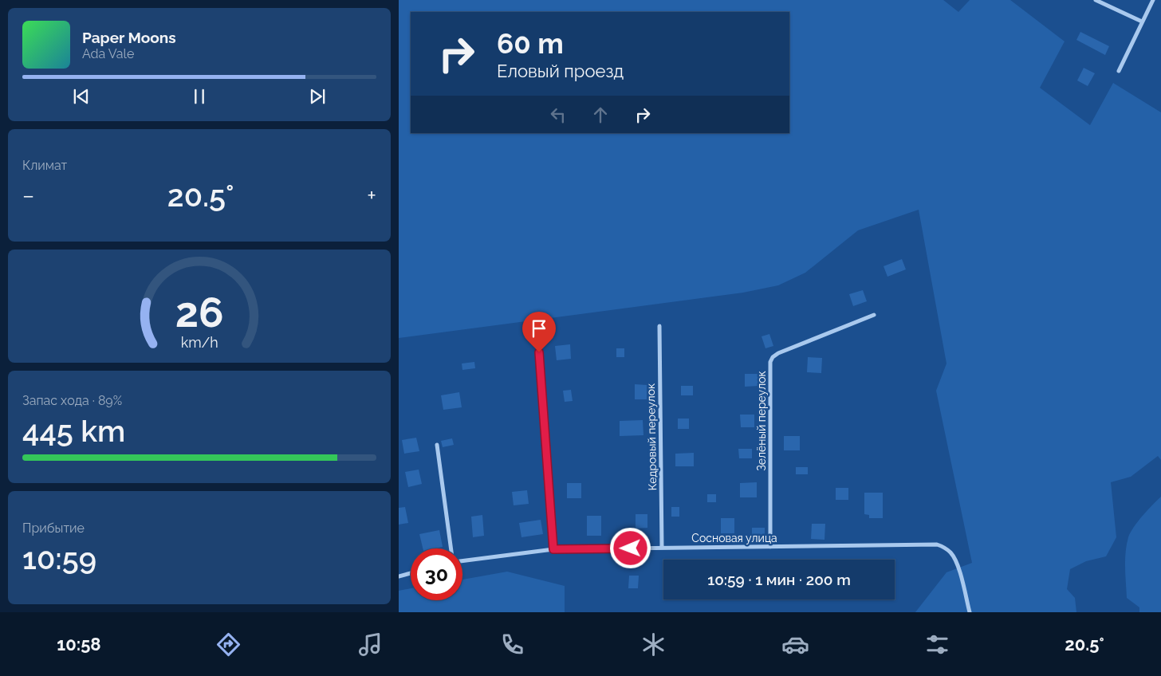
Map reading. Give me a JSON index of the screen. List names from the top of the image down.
{
  "streets": {
    "street": ["Зелёный переулок", "Кедровый переулок", "Сосновая улица"]
  },
  "crossings": [
    ["Зелёный переулок", "Сосновая улица"],
    ["Кедровый переулок", "Сосновая улица"]
  ],
  "page": {
    "turn": ["60 m", "Еловый проезд"],
    "song": ["Paper Moons", "Ada Vale"],
    "tile": [
      "Климат",
      ["Запас хода · 89%", "445 km"],
      ["Прибытие", "10:59"]
    ],
    "heat": ["−", "20.5°", "+"],
    "limit": "30",
    "trip": "10:59 · 1 мин · 200 m",
    "tabs": ["10:58", "20.5°"],
    "gauge": ["26", "km/h"]
  }
}
